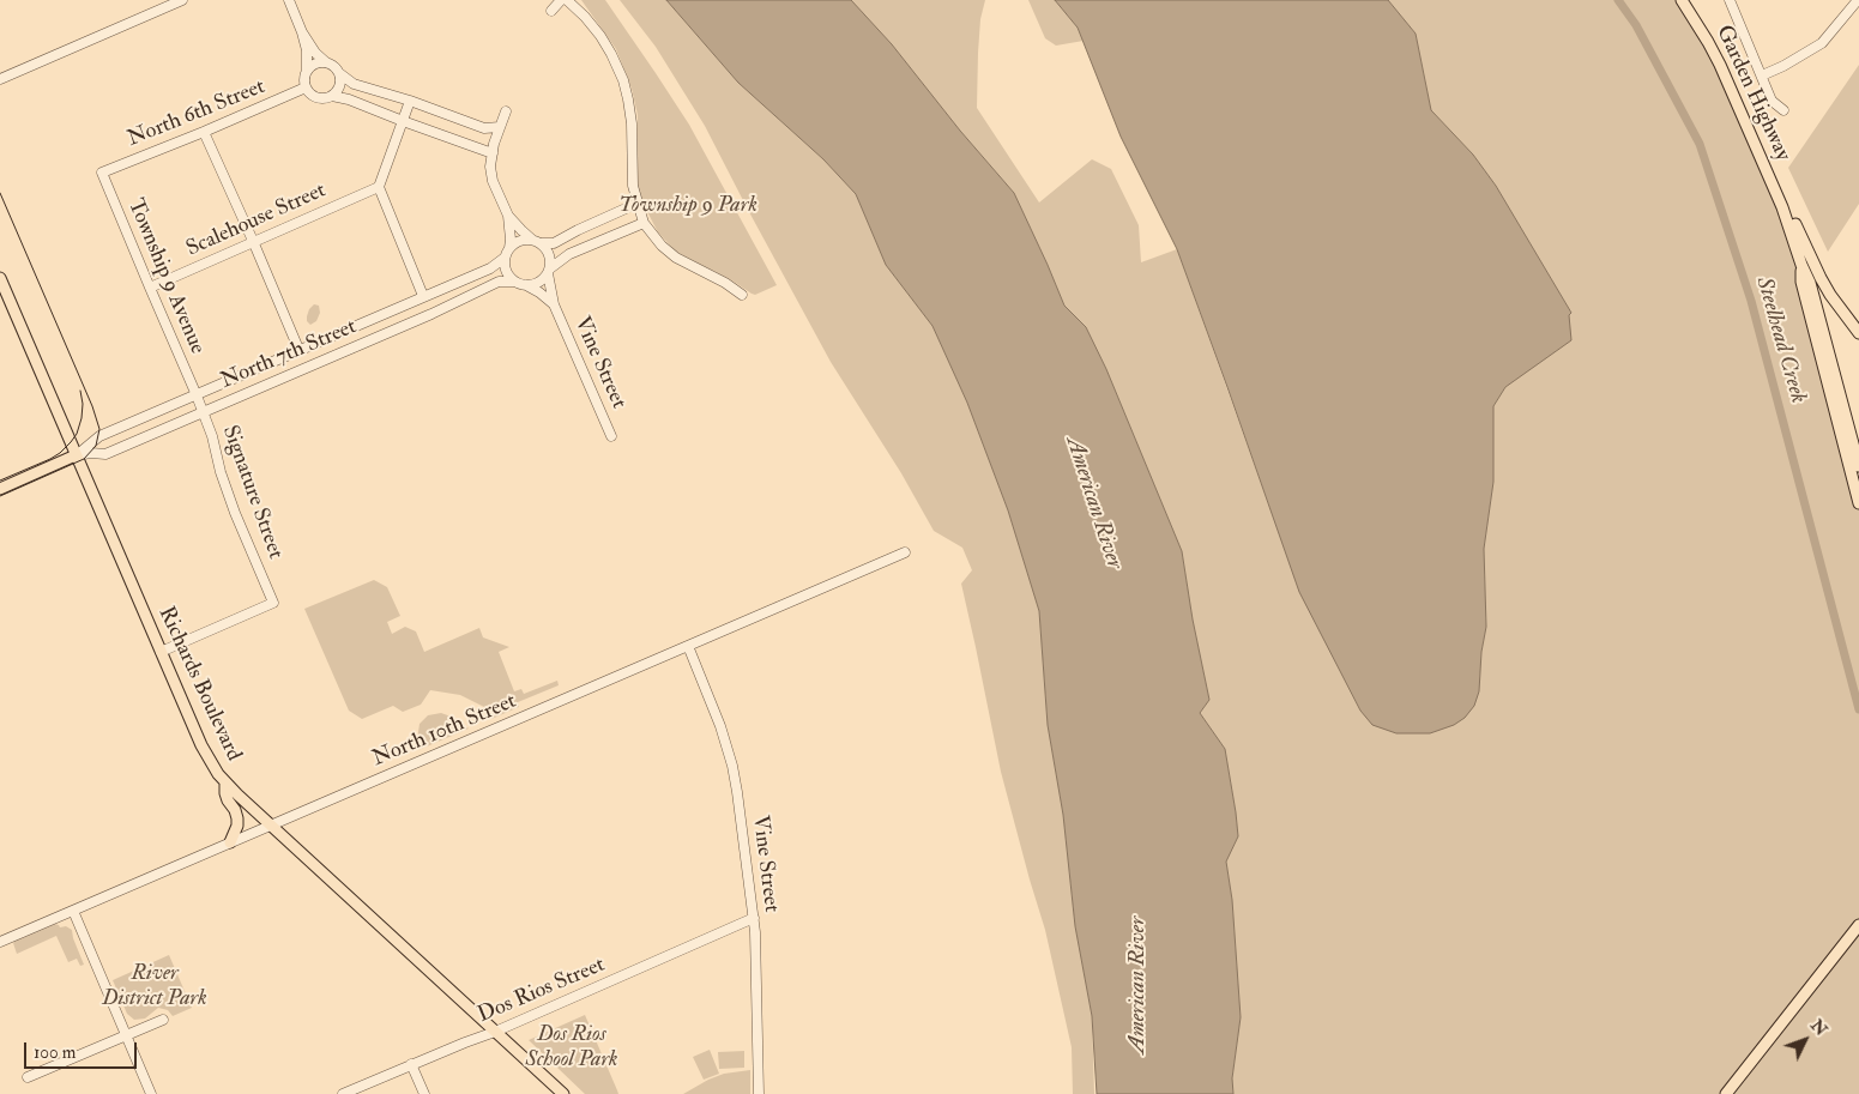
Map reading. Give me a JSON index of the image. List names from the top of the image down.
{
  "streets": {
    "main road": ["Garden Highway", "North 7th Street", "Richards Boulevard"],
    "street": [
      "North 6th Street",
      "Scalehouse Street",
      "Township 9 Avenue",
      "Vine Street",
      "Signature Street",
      "North 10th Street",
      "Dos Rios Street"
    ]
  },
  "crossings": [
    ["North 6th Street", "Township 9 Avenue"],
    ["Scalehouse Street", "Township 9 Avenue"],
    ["Township 9 Avenue", "North 7th Street"],
    ["Township 9 Avenue", "Signature Street"],
    ["North 7th Street", "Vine Street"],
    ["North 7th Street", "Signature Street"],
    ["North 7th Street", "Richards Boulevard"],
    ["Vine Street", "North 10th Street"],
    ["Vine Street", "Dos Rios Street"],
    ["Signature Street", "Richards Boulevard"],
    ["Richards Boulevard", "North 10th Street"],
    ["Richards Boulevard", "Dos Rios Street"]
  ],
  "water": ["Steelhead Creek", "American River"],
  "parks": ["Township 9 Park", "River District Park", "Dos Rios School Park"],
  "scale_bar": "100 m",
  "north": "top right"
}
